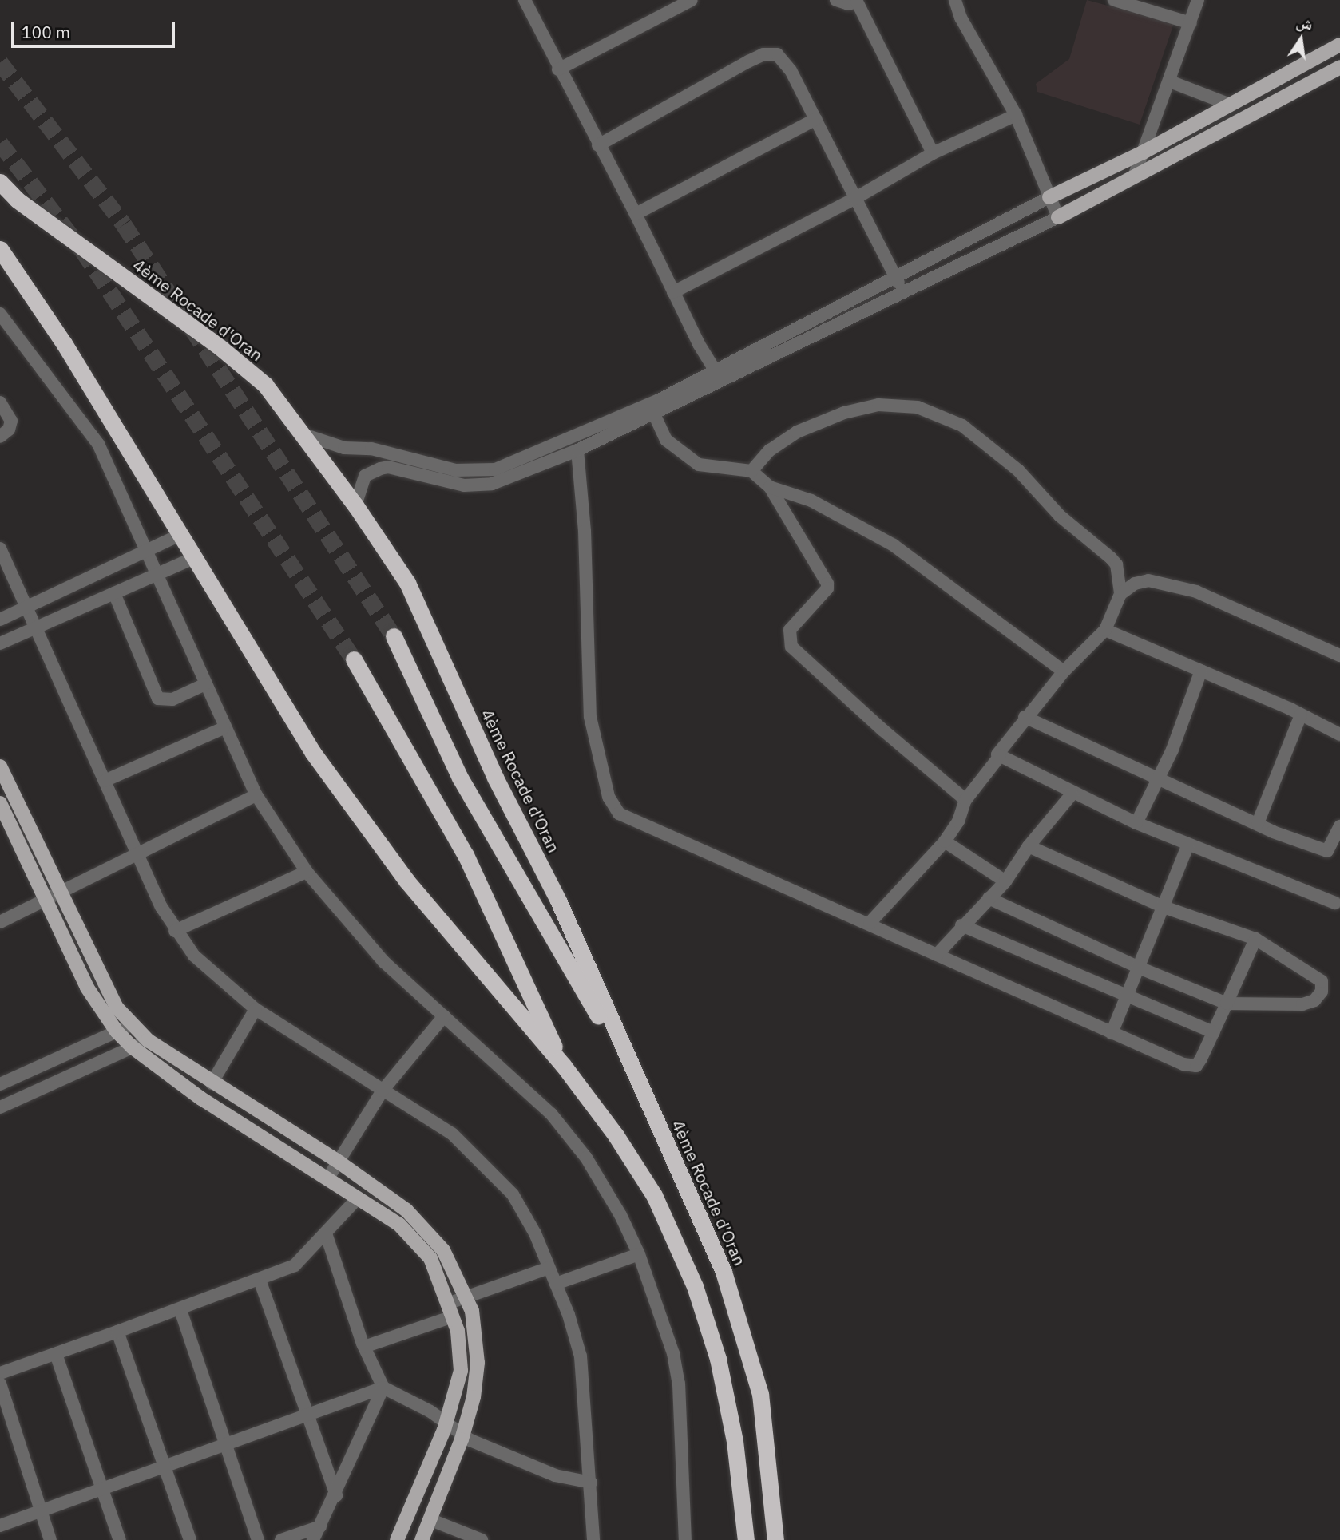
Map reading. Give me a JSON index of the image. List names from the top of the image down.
{
  "streets": {
    "highway": ["4ème Rocade d'Oran"]
  },
  "scale_bar": "100 m",
  "north": "top"
}
